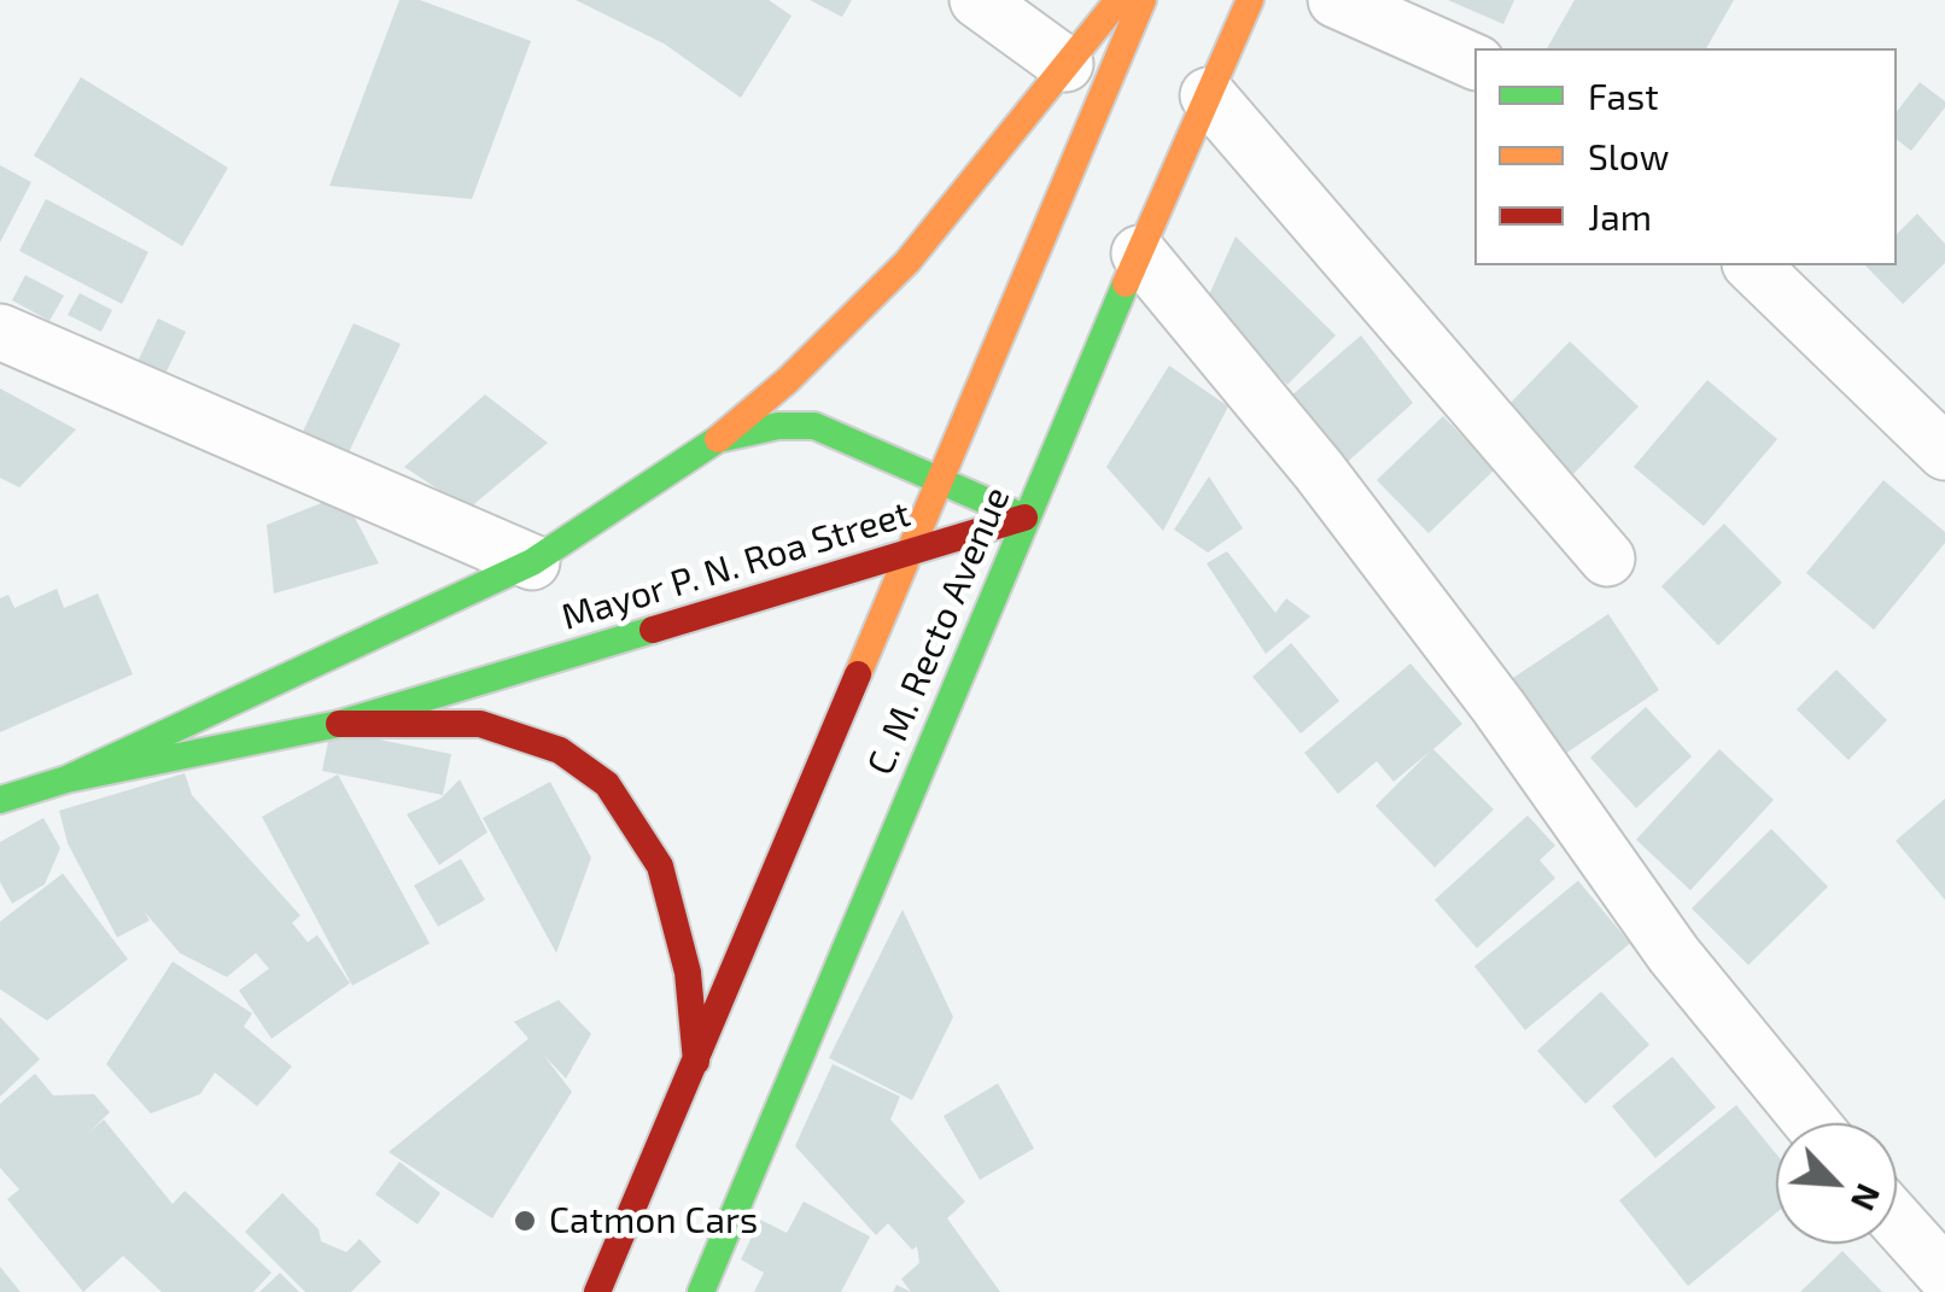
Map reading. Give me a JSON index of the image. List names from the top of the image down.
{
  "streets": {
    "main road": ["Mayor P. N. Roa Street", "C. M. Recto Avenue"]
  },
  "crossings": [
    ["Mayor P. N. Roa Street", "C. M. Recto Avenue"]
  ],
  "places": ["Catmon Cars"],
  "legend": ["Fast", "Slow", "Jam"],
  "north": "bottom right"
}
